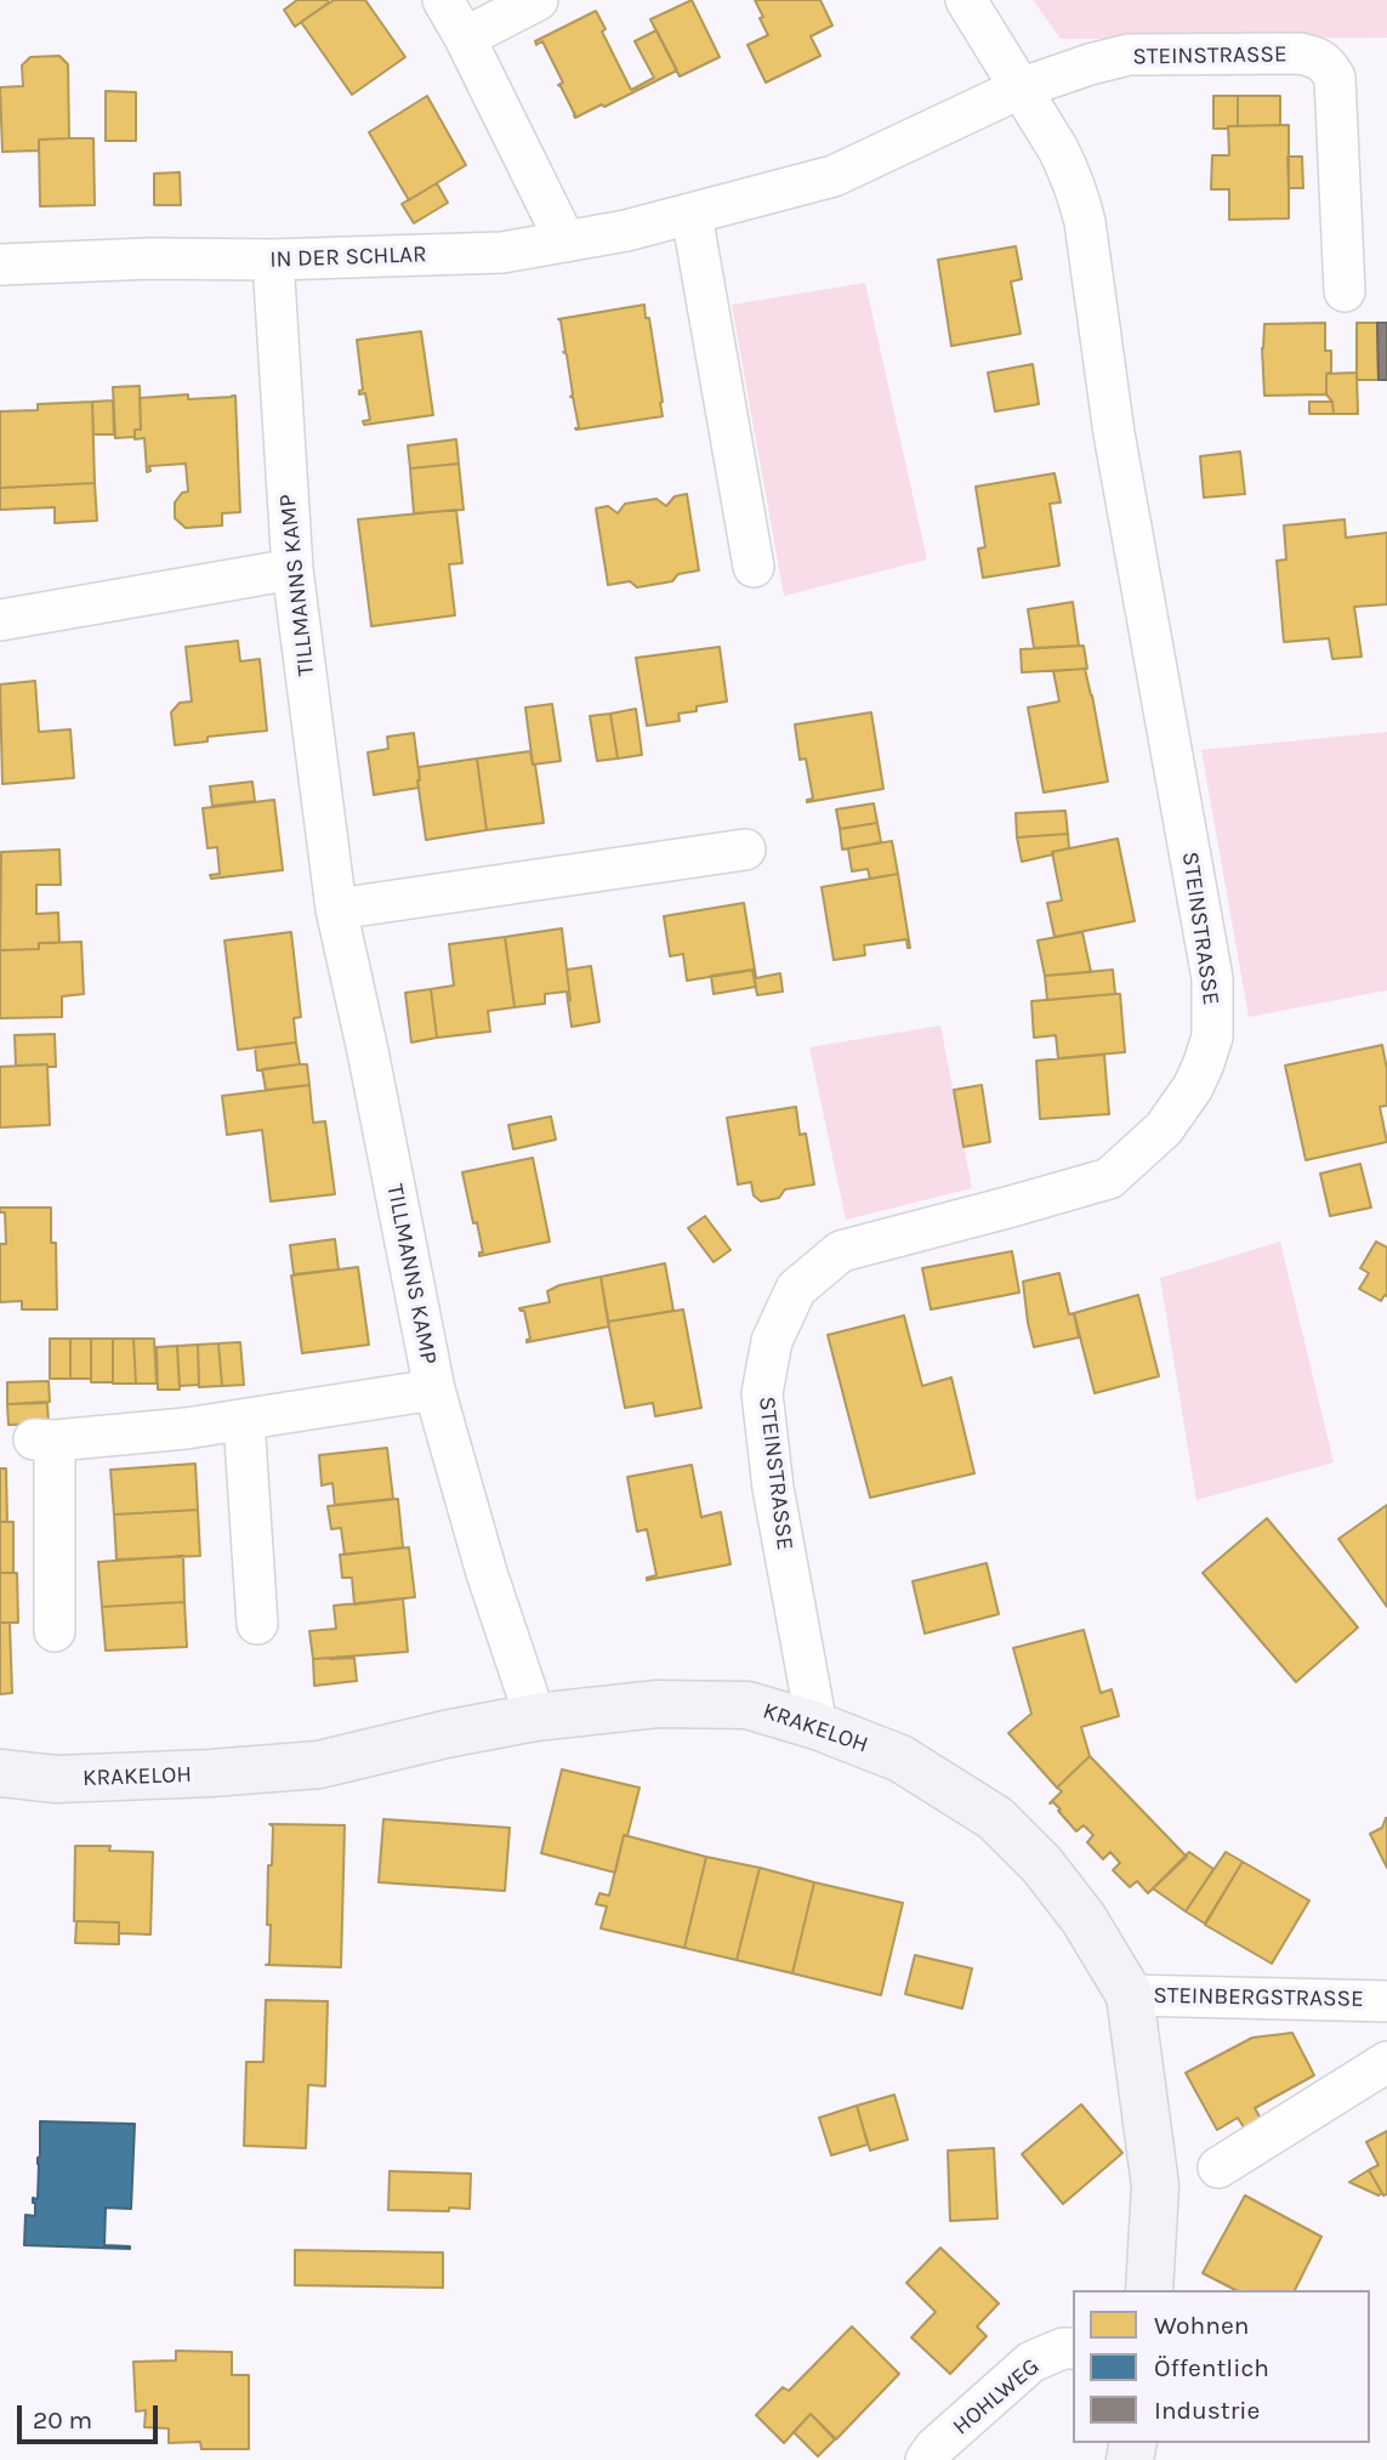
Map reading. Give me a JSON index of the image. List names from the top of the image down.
{
  "streets": {
    "street": [
      "STEINSTRASSE",
      "IN DER SCHLAR",
      "TILLMANNS KAMP",
      "KRAKELOH",
      "STEINBERGSTRASSE",
      "HOHLWEG"
    ]
  },
  "crossings": [
    ["STEINSTRASSE", "IN DER SCHLAR"],
    ["STEINSTRASSE", "KRAKELOH"],
    ["IN DER SCHLAR", "TILLMANNS KAMP"],
    ["TILLMANNS KAMP", "KRAKELOH"],
    ["KRAKELOH", "STEINBERGSTRASSE"]
  ],
  "legend": ["Wohnen", "Öffentlich", "Industrie"],
  "scale_bar": "20 m"
}
